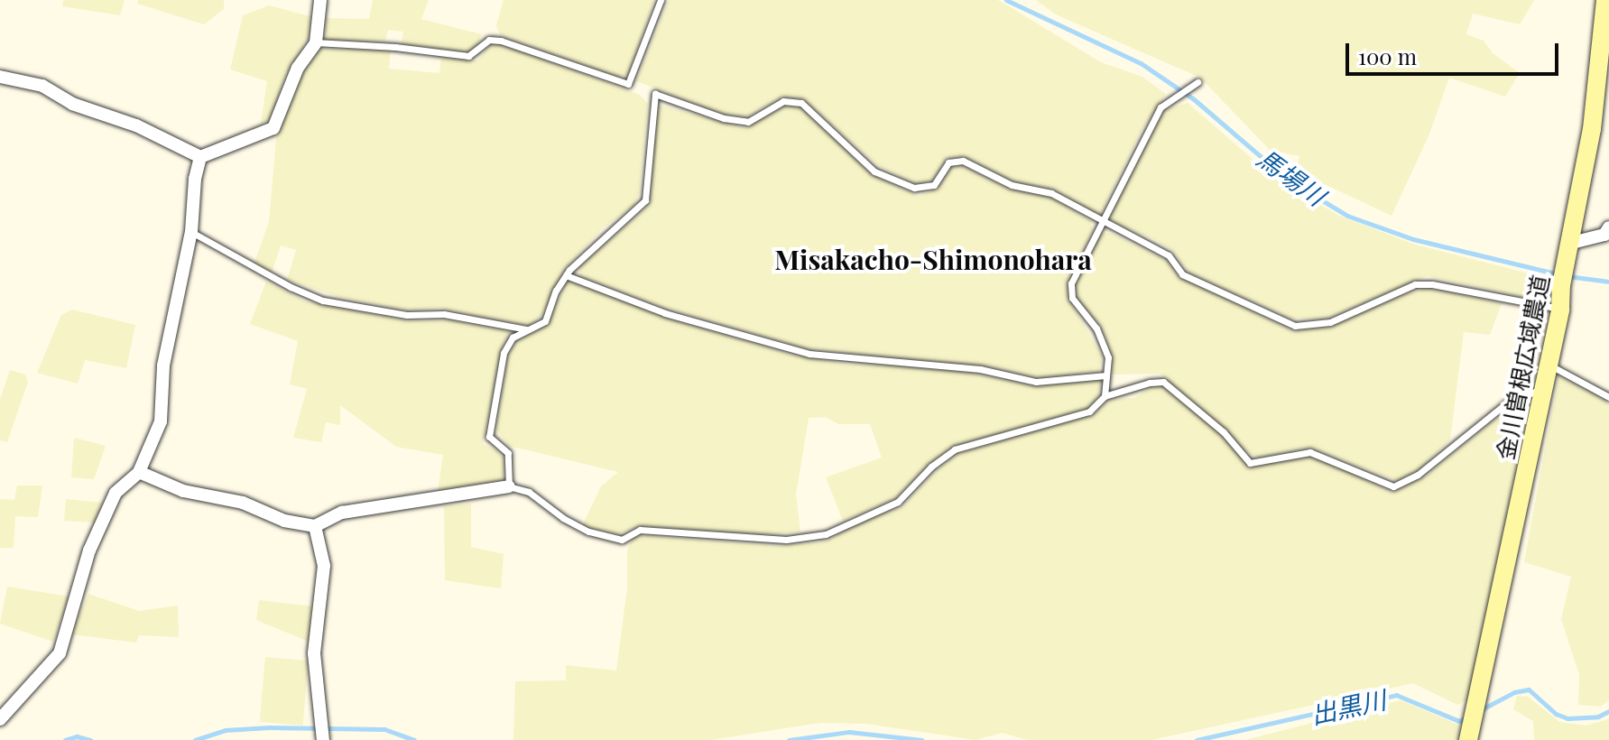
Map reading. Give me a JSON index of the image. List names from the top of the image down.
{
  "streets": {
    "street": ["金川曽根広域農道"]
  },
  "districts": ["Misakacho-Shimonohara"],
  "water": ["馬場川", "出黒川"],
  "scale_bar": "100 m"
}
